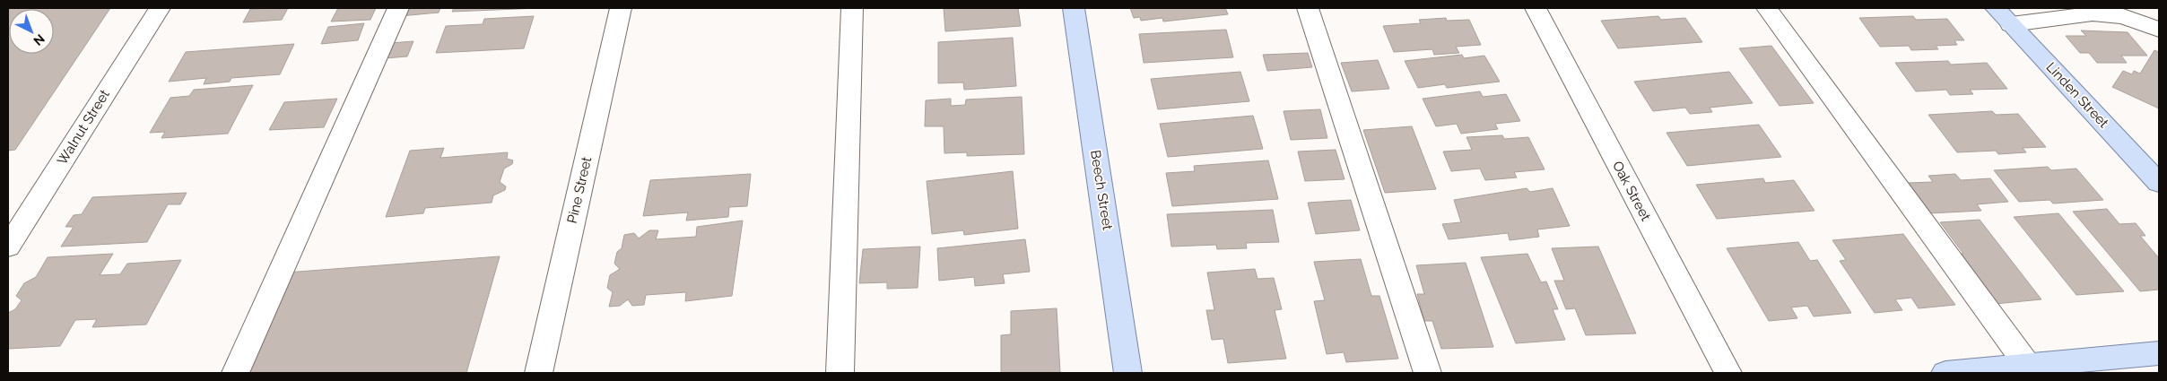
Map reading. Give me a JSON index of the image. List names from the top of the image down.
{
  "streets": {
    "main road": ["Linden Street", "Beech Street"],
    "street": ["Walnut Street", "Pine Street", "Oak Street"]
  },
  "north": "bottom right"
}
